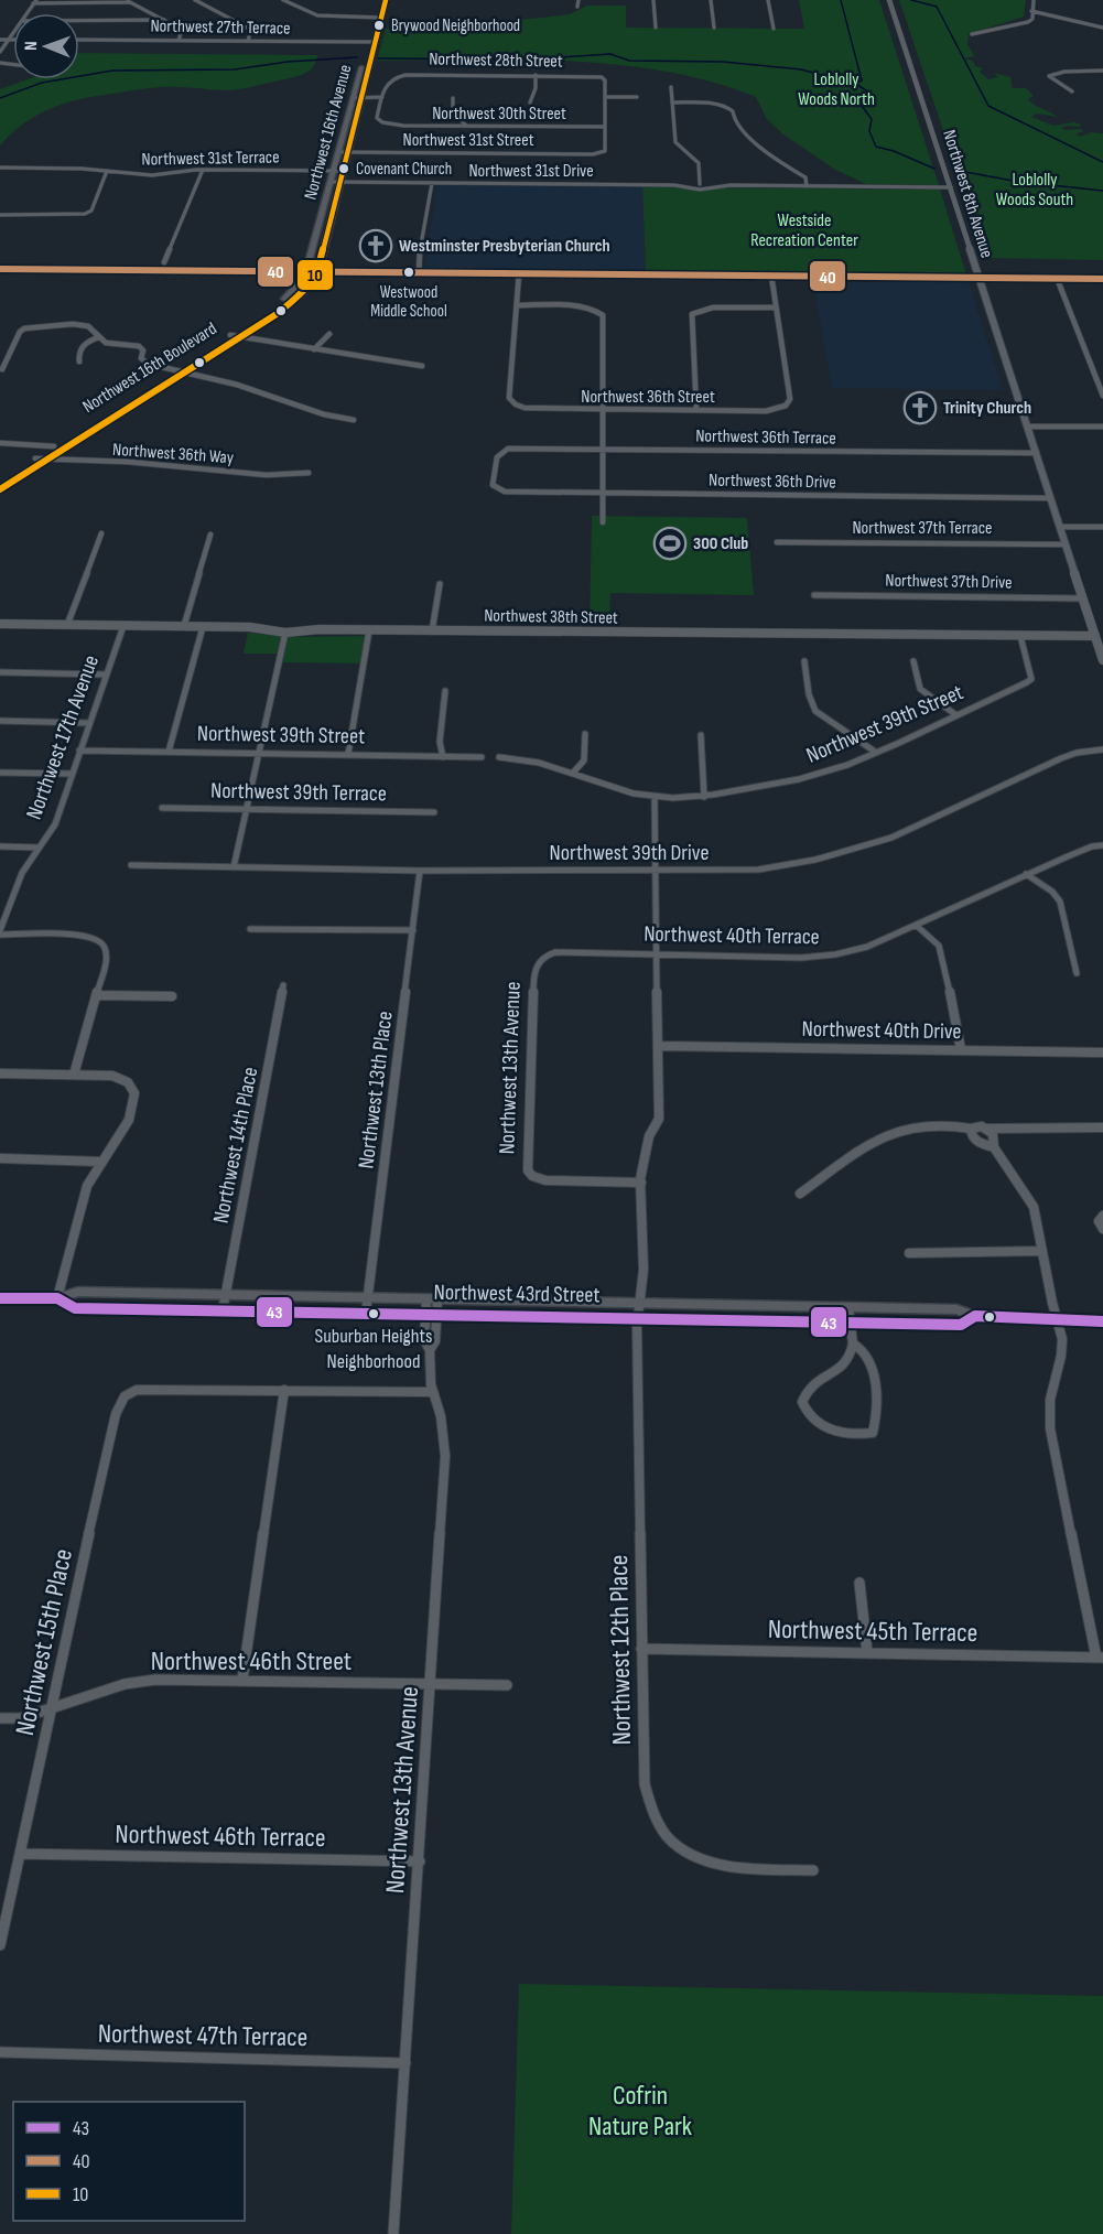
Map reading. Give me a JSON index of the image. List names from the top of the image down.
{
  "streets": {
    "main road": ["Northwest 16th Avenue", "Northwest 16th Boulevard", "Northwest 43rd Street"],
    "street": [
      "Northwest 27th Terrace",
      "Northwest 28th Street",
      "Northwest 30th Street",
      "Northwest 31st Street",
      "Northwest 31st Terrace",
      "Northwest 31st Drive",
      "Northwest 8th Avenue",
      "Northwest 36th Street",
      "Northwest 36th Terrace",
      "Northwest 36th Way",
      "Northwest 36th Drive",
      "Northwest 37th Terrace",
      "Northwest 37th Drive",
      "Northwest 38th Street",
      "Northwest 39th Street",
      "Northwest 17th Avenue",
      "Northwest 39th Terrace",
      "Northwest 39th Drive",
      "Northwest 40th Terrace",
      "Northwest 40th Drive",
      "Northwest 13th Avenue",
      "Northwest 13th Place",
      "Northwest 14th Place",
      "Northwest 45th Terrace",
      "Northwest 15th Place",
      "Northwest 12th Place",
      "Northwest 46th Street",
      "Northwest 46th Terrace",
      "Northwest 47th Terrace"
    ]
  },
  "crossings": [
    ["Northwest 27th Terrace", "Northwest 16th Avenue"],
    ["Northwest 28th Street", "Northwest 30th Street"],
    ["Northwest 30th Street", "Northwest 31st Street"],
    ["Northwest 16th Avenue", "Northwest 31st Street"],
    ["Northwest 16th Avenue", "Northwest 31st Terrace"],
    ["Northwest 16th Avenue", "Northwest 31st Drive"],
    ["Northwest 16th Avenue", "Northwest 16th Boulevard"],
    ["Northwest 31st Drive", "Northwest 8th Avenue"],
    ["Northwest 8th Avenue", "Northwest 36th Terrace"],
    ["Northwest 8th Avenue", "Northwest 36th Drive"],
    ["Northwest 8th Avenue", "Northwest 37th Terrace"],
    ["Northwest 8th Avenue", "Northwest 37th Drive"],
    ["Northwest 8th Avenue", "Northwest 38th Street"],
    ["Northwest 16th Boulevard", "Northwest 36th Way"],
    ["Northwest 36th Terrace", "Northwest 36th Drive"],
    ["Northwest 38th Street", "Northwest 39th Street"],
    ["Northwest 38th Street", "Northwest 17th Avenue"],
    ["Northwest 39th Street", "Northwest 17th Avenue"],
    ["Northwest 39th Street", "Northwest 12th Place"],
    ["Northwest 39th Drive", "Northwest 13th Place"],
    ["Northwest 39th Drive", "Northwest 12th Place"],
    ["Northwest 40th Terrace", "Northwest 13th Avenue"],
    ["Northwest 40th Terrace", "Northwest 12th Place"],
    ["Northwest 40th Drive", "Northwest 12th Place"],
    ["Northwest 13th Avenue", "Northwest 43rd Street"],
    ["Northwest 13th Avenue", "Northwest 12th Place"],
    ["Northwest 13th Avenue", "Northwest 46th Street"],
    ["Northwest 13th Avenue", "Northwest 46th Terrace"],
    ["Northwest 13th Avenue", "Northwest 47th Terrace"],
    ["Northwest 13th Place", "Northwest 43rd Street"],
    ["Northwest 14th Place", "Northwest 43rd Street"],
    ["Northwest 43rd Street", "Northwest 12th Place"],
    ["Northwest 45th Terrace", "Northwest 12th Place"],
    ["Northwest 15th Place", "Northwest 46th Street"],
    ["Northwest 15th Place", "Northwest 46th Terrace"]
  ],
  "parks": [
    "Loblolly Woods North",
    "Loblolly Woods South",
    "Westside Recreation Center",
    "Cofrin Nature Park"
  ],
  "places": {
    "other": [
      "Brywood Neighborhood",
      "Covenant Church",
      "Westwood Middle School",
      "Suburban Heights Neighborhood"
    ],
    "church": ["Westminster Presbyterian Church", "Trinity Church"],
    "sports": ["300 Club"]
  },
  "lines": ["transit line 10", "transit line 40", "transit line 43"],
  "legend": ["43", "40", "10"],
  "north": "left"
}
